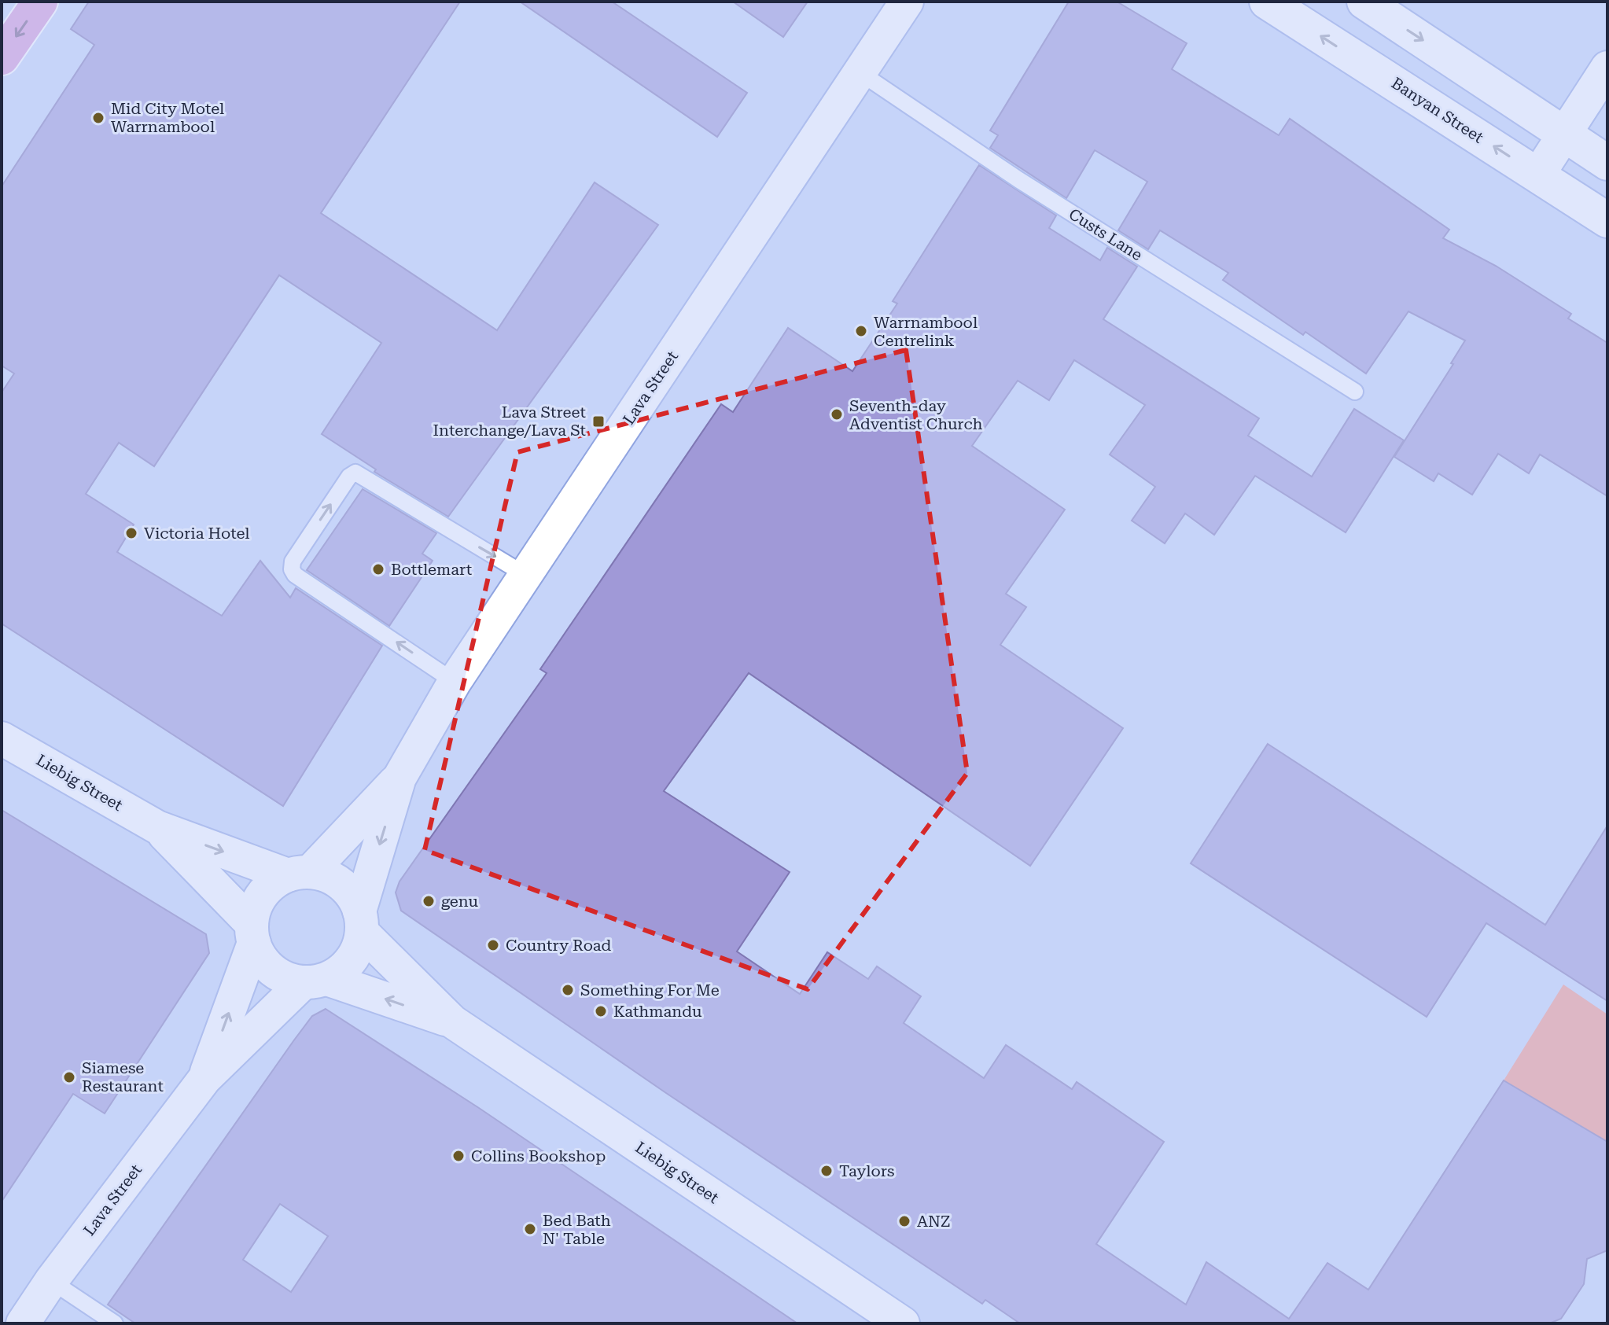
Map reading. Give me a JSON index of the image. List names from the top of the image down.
{
  "streets": {
    "street": ["Banyan Street", "Lava Street", "Liebig Street"],
    "lane": ["Custs Lane"]
  },
  "crossings": [
    ["Custs Lane", "Lava Street"],
    ["Lava Street", "Liebig Street"]
  ],
  "places": {
    "other": [
      "Mid City Motel Warrnambool",
      "Warrnambool Centrelink",
      "Seventh-day Adventist Church",
      "Victoria Hotel",
      "Bottlemart",
      "genu",
      "Country Road",
      "Something For Me",
      "Kathmandu",
      "Siamese Restaurant",
      "Collins Bookshop",
      "Taylors",
      "ANZ",
      "Bed Bath N' Table"
    ],
    "transit": ["Lava Street Interchange/Lava St"]
  }
}
